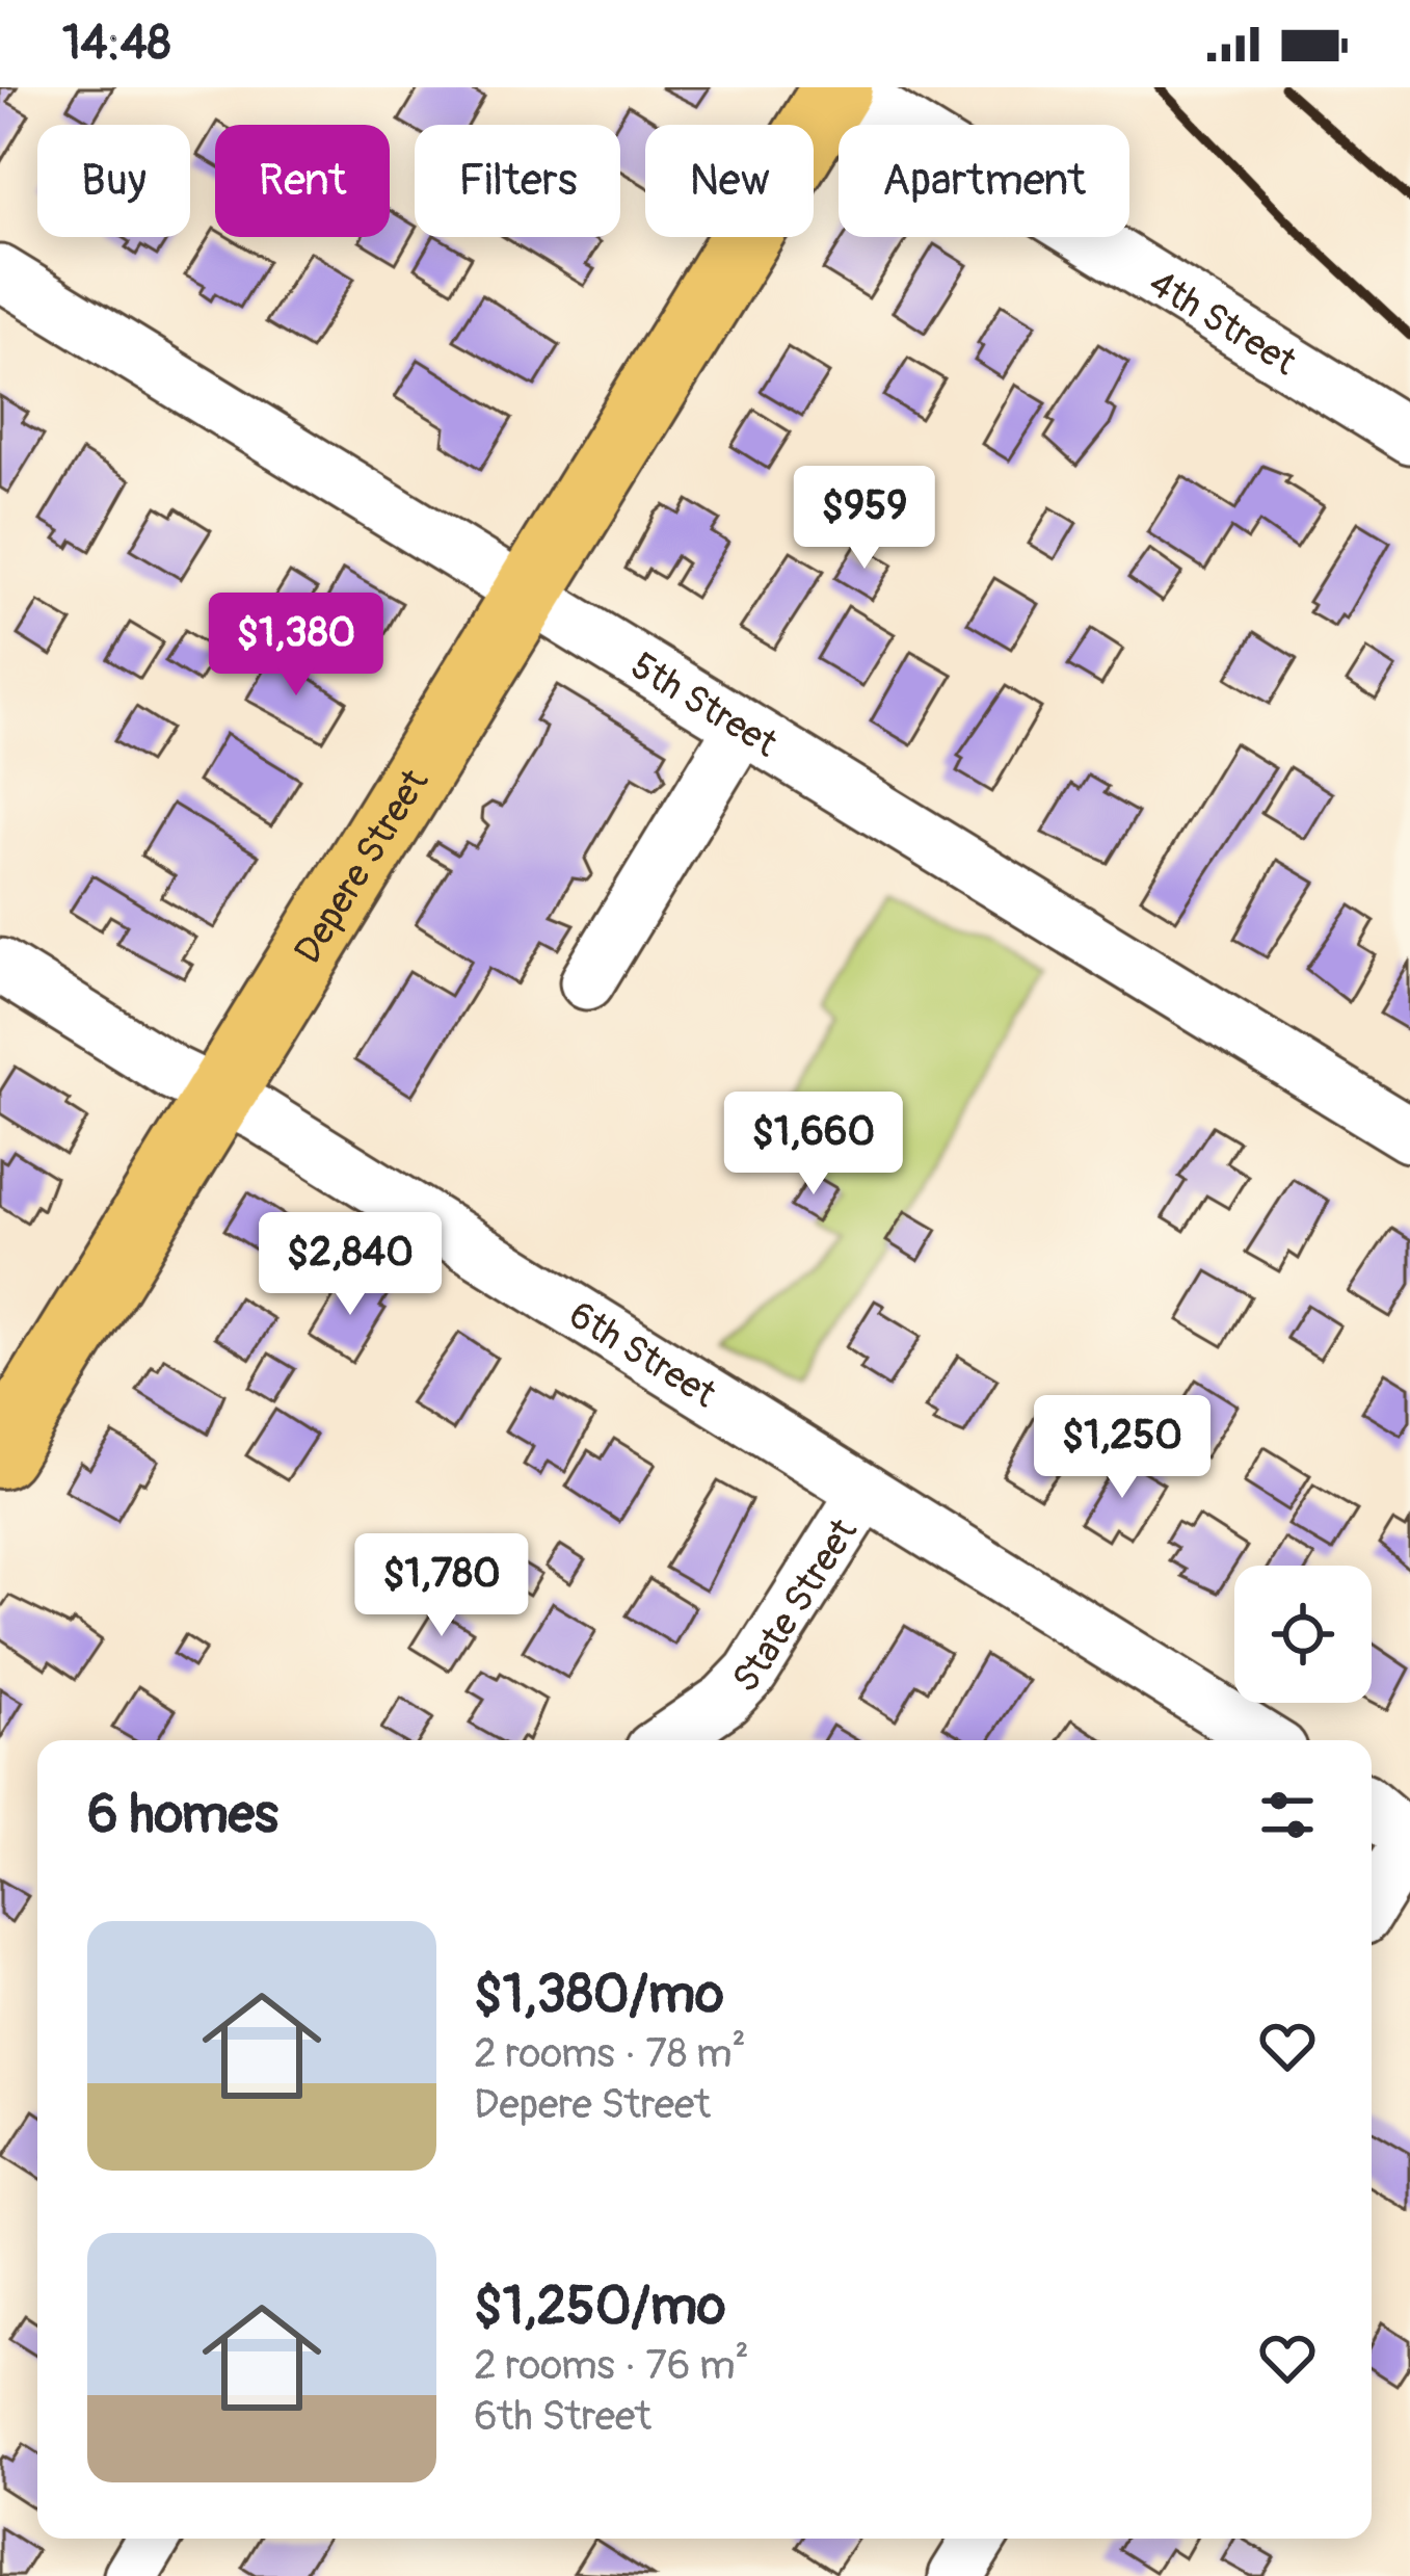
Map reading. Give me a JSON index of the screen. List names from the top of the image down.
{
  "streets": {
    "main road": ["Depere Street"],
    "street": [
      "4th Street",
      "5th Street",
      "6th Street",
      "State Street"
    ]
  },
  "crossings": [
    ["4th Street", "Depere Street"],
    ["5th Street", "Depere Street"],
    ["Depere Street", "6th Street"],
    ["6th Street", "State Street"]
  ],
  "page": {
    "status": "14:48",
    "chip": [
      "Buy",
      "Rent",
      "Filters",
      "New",
      "Apartment"
    ],
    "price": [
      "$959",
      "$1,380",
      "$1,660",
      "$2,840",
      "$1,250",
      "$1,780"
    ],
    "heading": "6 homes",
    "list": [
      {
        "name": "$1,380/mo",
        "note": "2 rooms · 78 m² · Depere Street"
      },
      {
        "name": "$1,250/mo",
        "note": "2 rooms · 76 m² · 6th Street"
      }
    ]
  }
}
